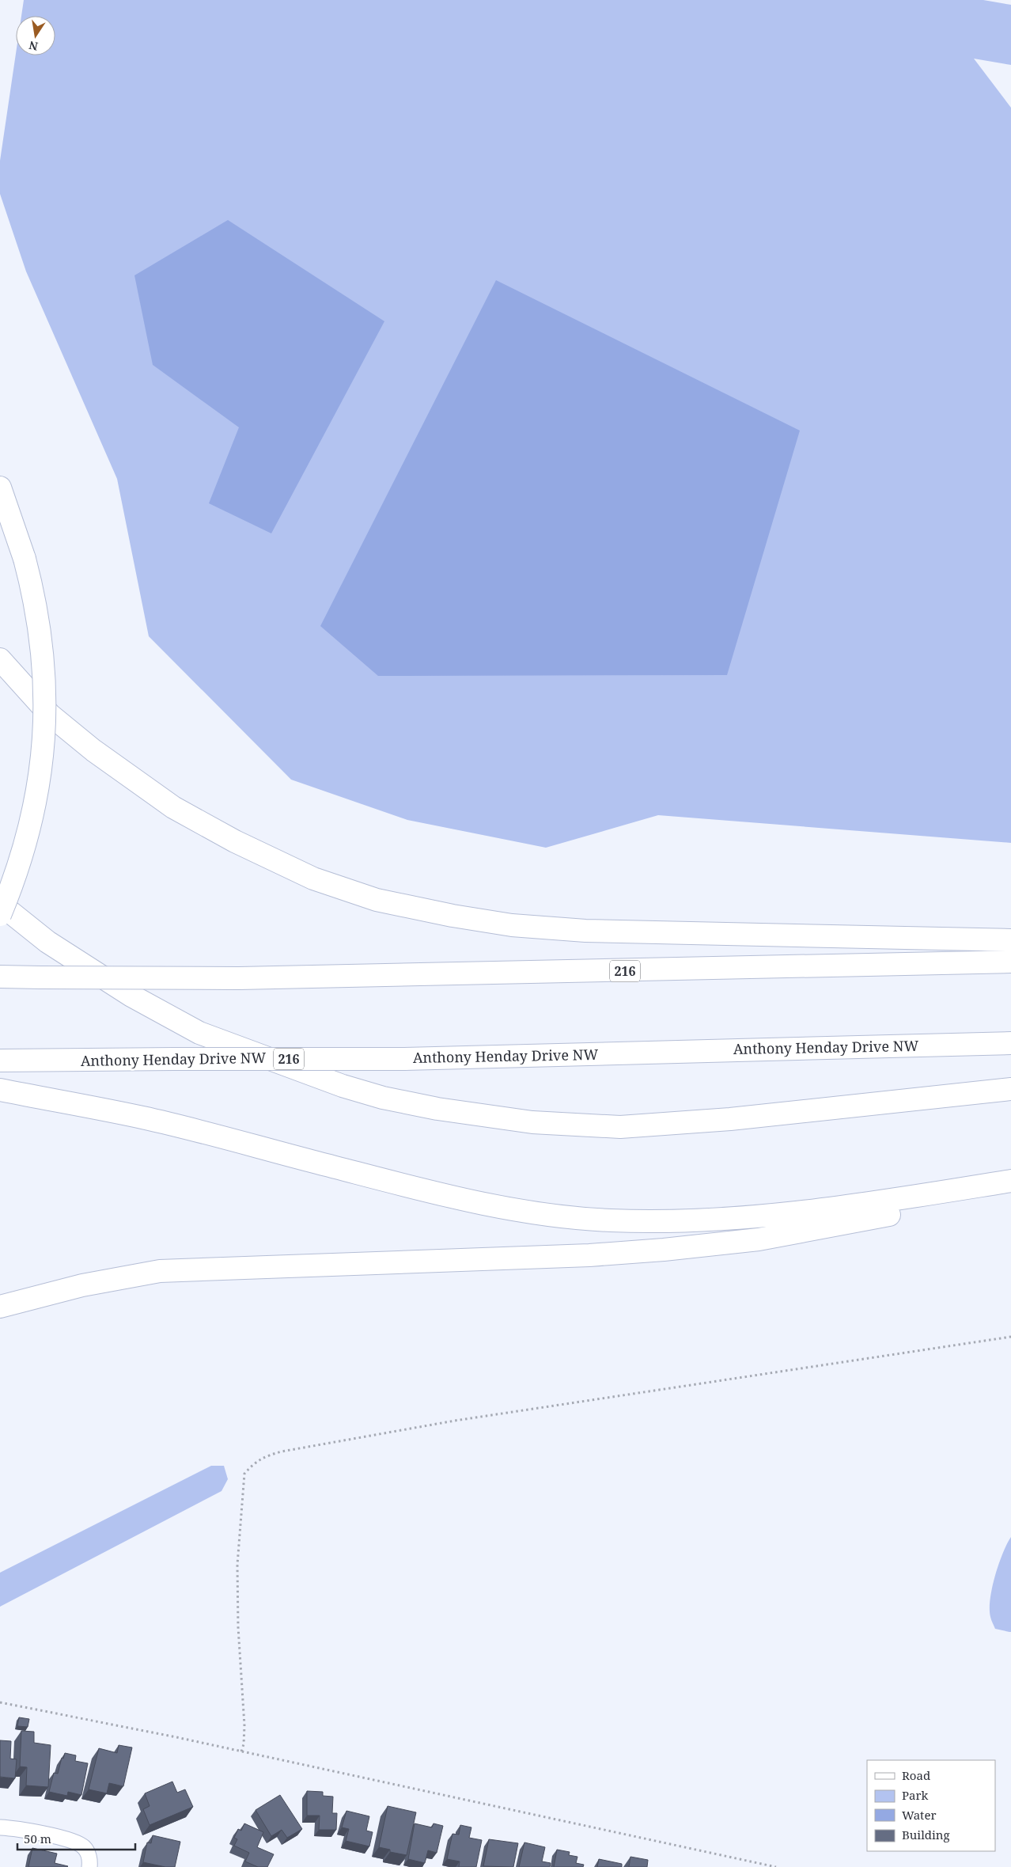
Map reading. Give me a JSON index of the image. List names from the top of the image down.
{
  "streets": {
    "highway": ["216", "Anthony Henday Drive NW"]
  },
  "legend": [
    "Road",
    "Park",
    "Water",
    "Building"
  ],
  "scale_bar": "50 m",
  "north": "bottom"
}
